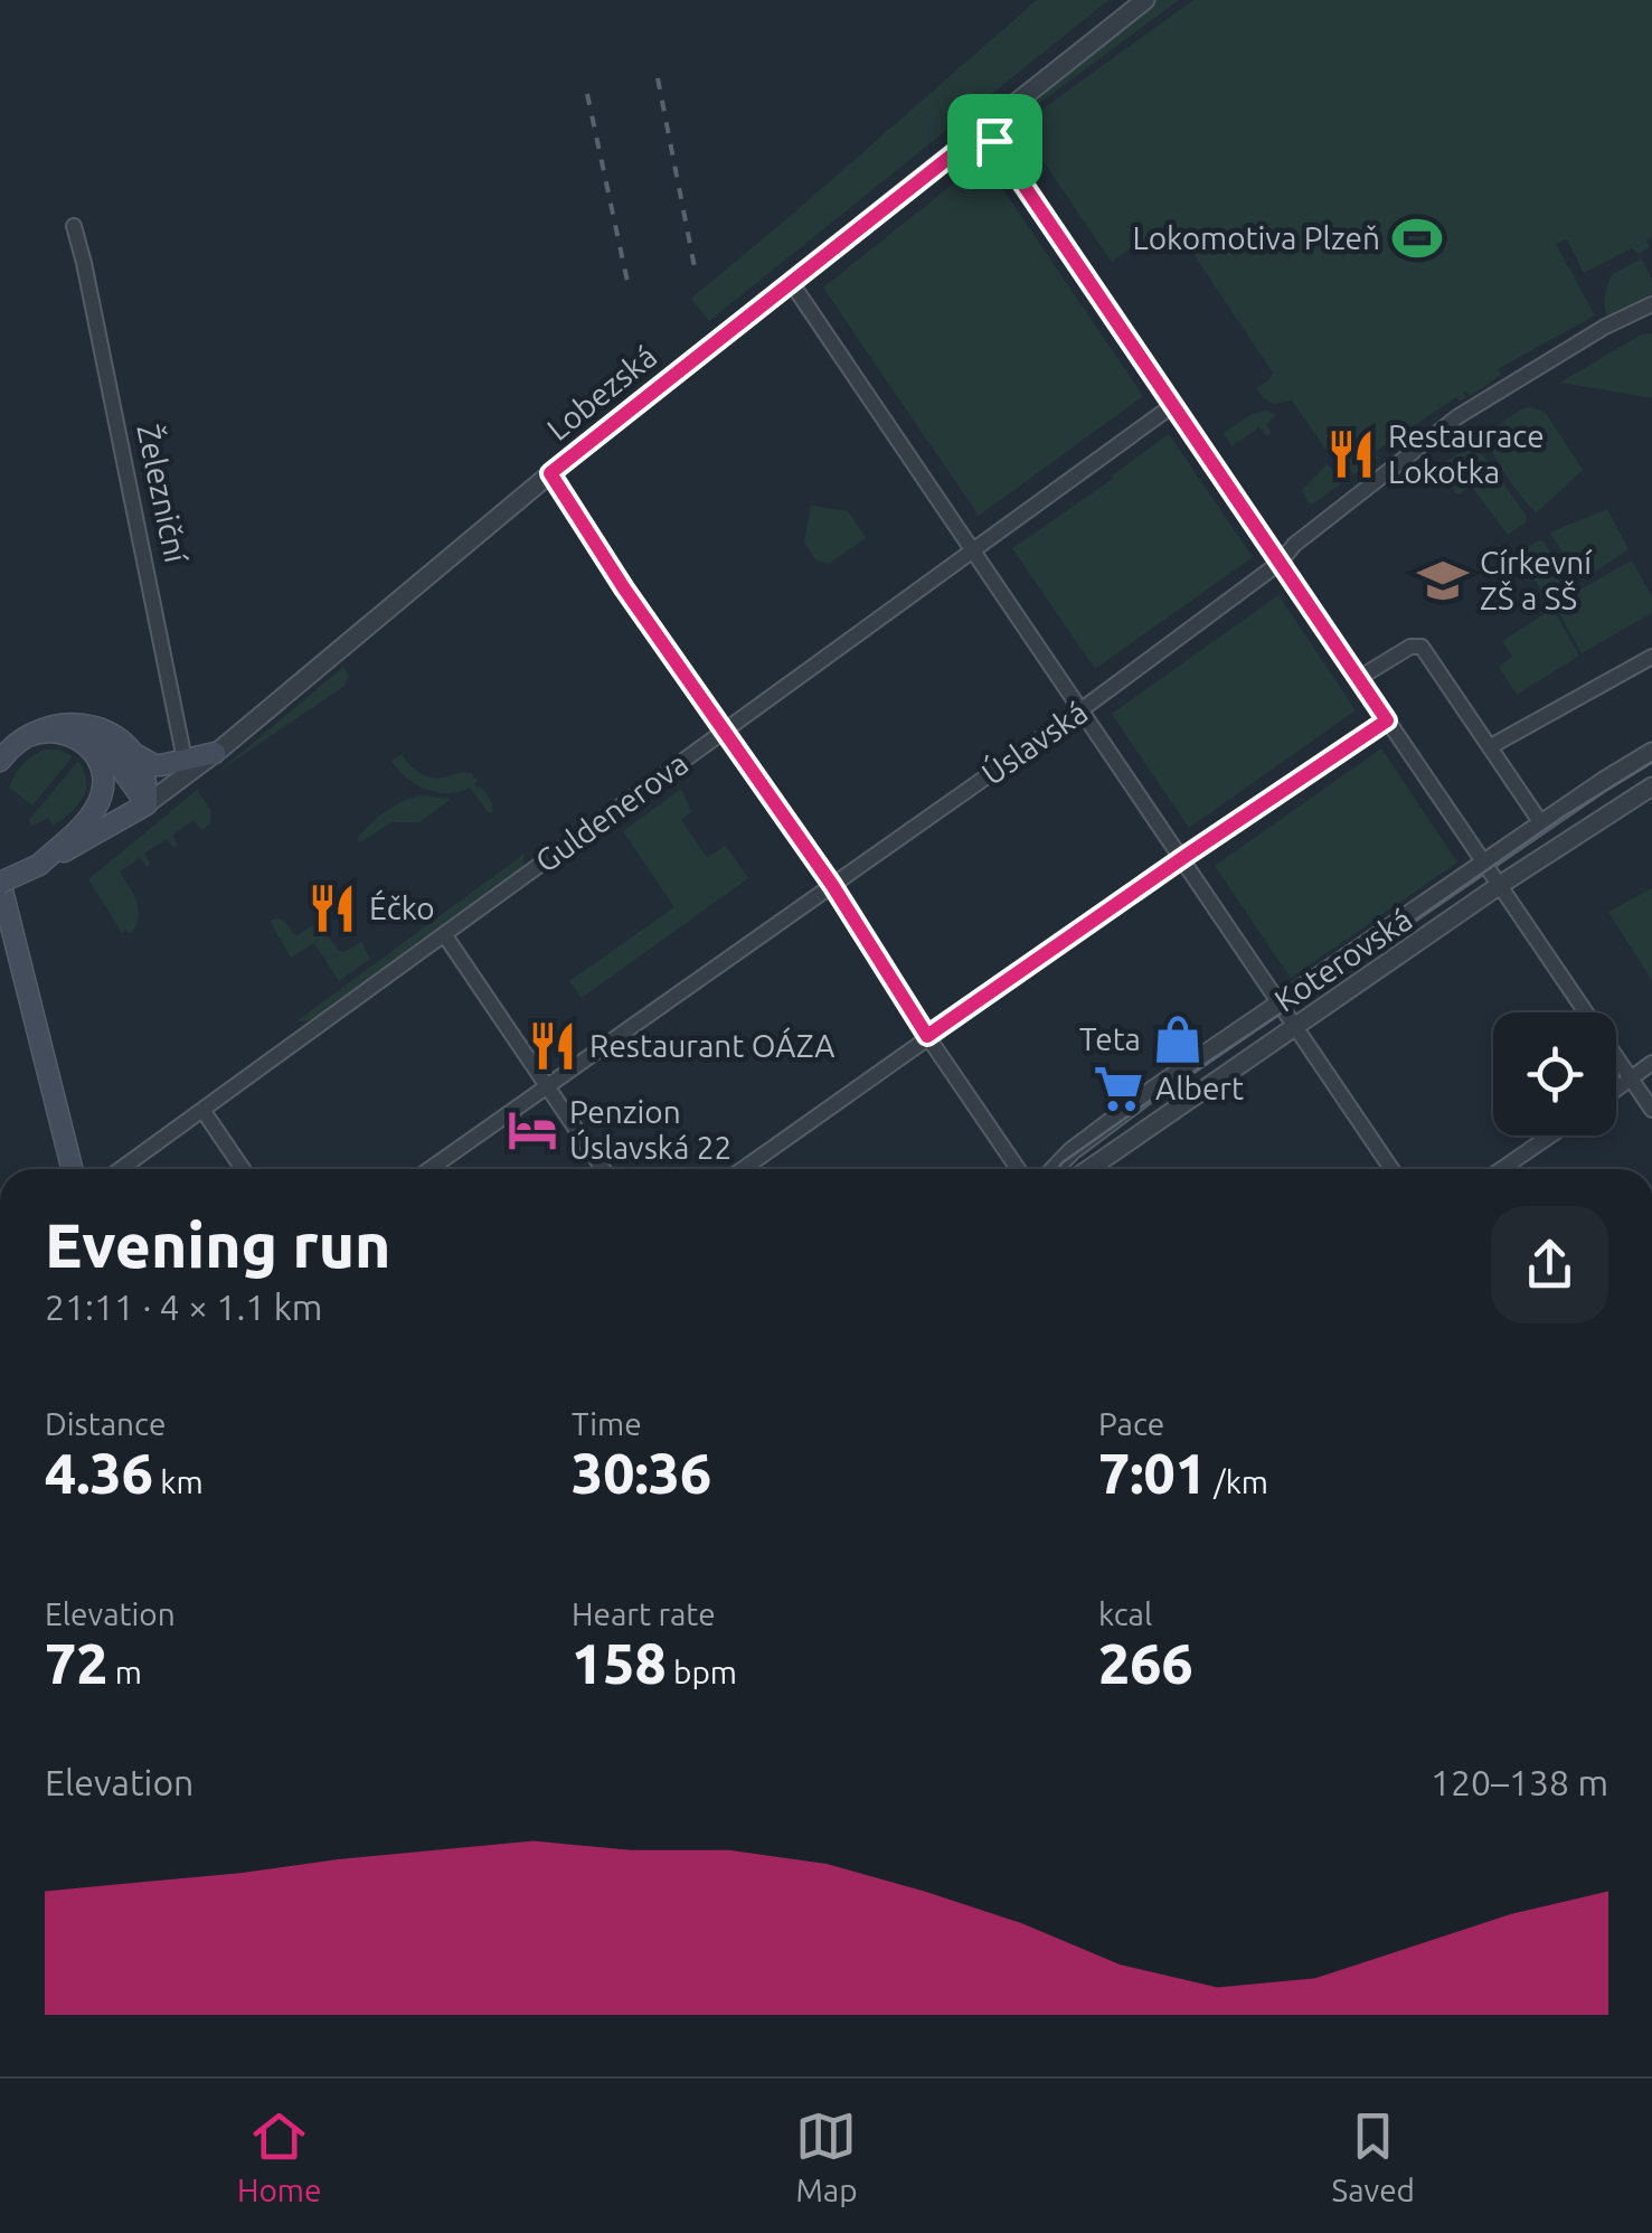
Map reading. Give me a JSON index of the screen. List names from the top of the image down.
{
  "streets": {
    "street": [
      "Lobezská",
      "Železniční",
      "Úslavská",
      "Guldenerova",
      "Koterovská"
    ]
  },
  "places": {
    "sports": ["Lokomotiva Plzeň"],
    "restaurant": ["Restaurace Lokotka", "Éčko", "Restaurant OÁZA"],
    "school or university": ["Církevní ZŠ a SŠ"],
    "shop": ["Teta"],
    "supermarket": ["Albert"],
    "hotel": ["Penzion Úslavská 22"]
  },
  "page": {
    "heading": ["Evening run", "21:11 · 4 × 1.1 km"],
    "stats": [
      ["Distance", "4.36 km"],
      ["Time", "30:36"],
      ["Pace", "7:01 /km"],
      ["Elevation", "72 m"],
      ["Heart rate", "158 bpm"],
      ["kcal", "266"]
    ],
    "chart": ["Elevation", "120–138 m"],
    "tabs": ["Home", "Map", "Saved"]
  }
}
